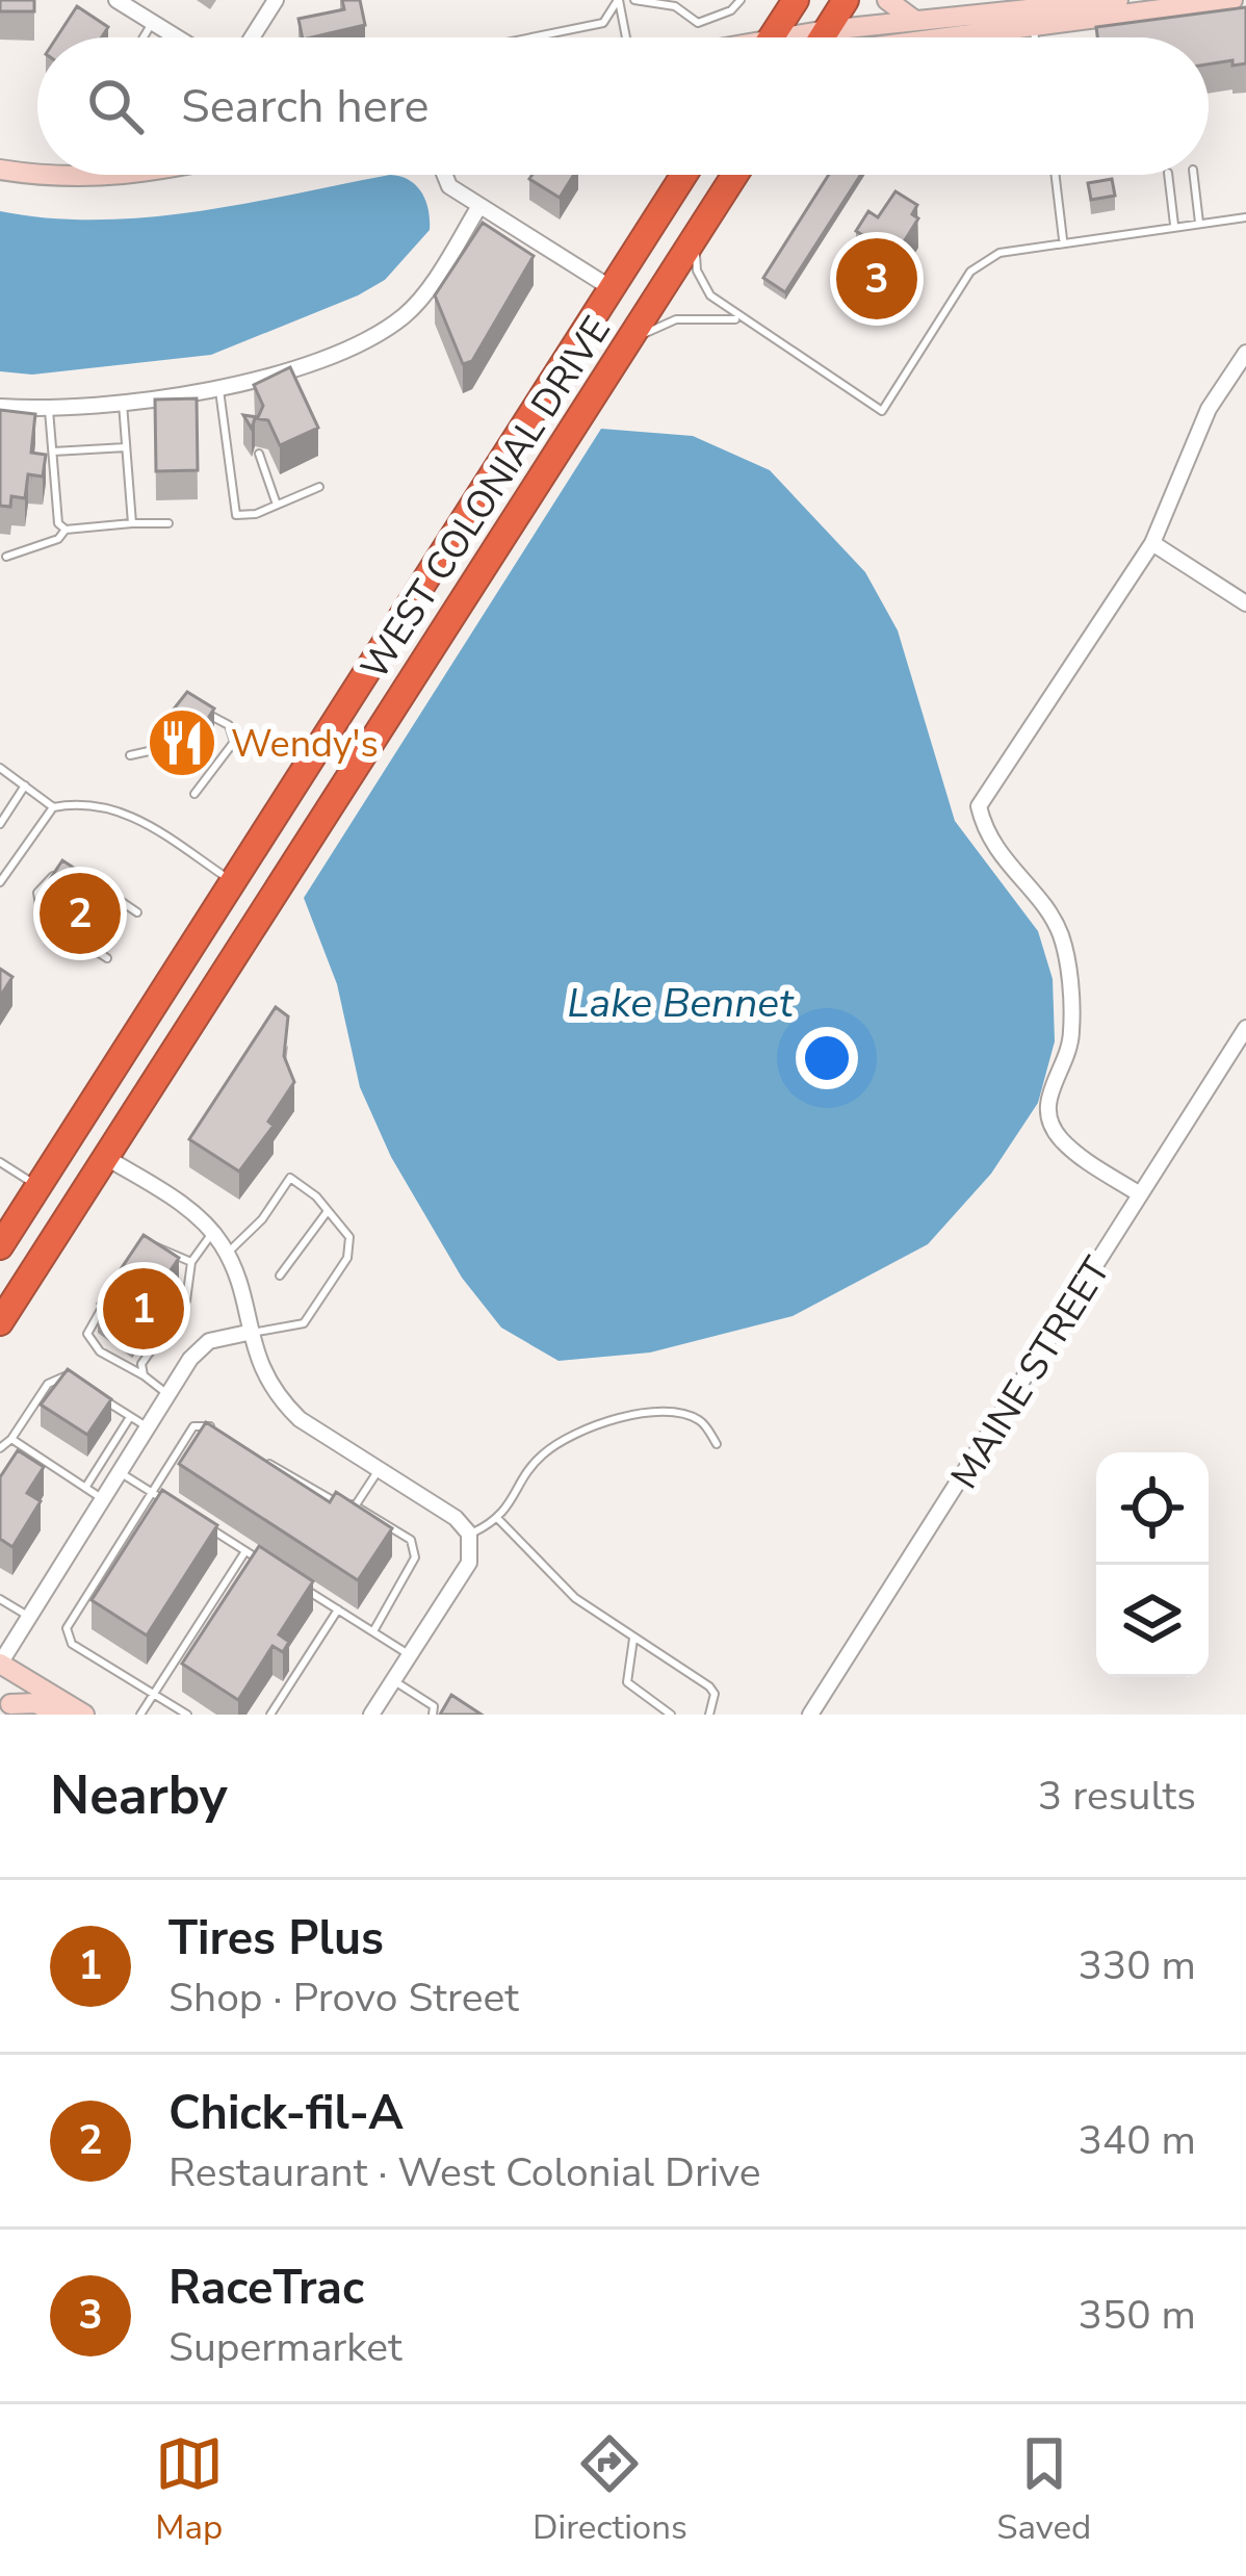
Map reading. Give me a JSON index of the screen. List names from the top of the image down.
{
  "streets": {
    "highway": ["WEST COLONIAL DRIVE"],
    "street": ["MAINE STREET"]
  },
  "water": ["Lake Bennet"],
  "places": {
    "restaurant": ["Wendy's"]
  },
  "page": {
    "search": "Search here",
    "pins": ["3", "2", "1"],
    "heading": ["Nearby", "3 results"],
    "list": [
      {
        "mark": "1",
        "name": "Tires Plus",
        "note": "Shop · Provo Street",
        "value": "330 m"
      },
      {
        "mark": "2",
        "name": "Chick-fil-A",
        "note": "Restaurant · West Colonial Drive",
        "value": "340 m"
      },
      {
        "mark": "3",
        "name": "RaceTrac",
        "note": "Supermarket",
        "value": "350 m"
      }
    ],
    "nav": ["Map", "Directions", "Saved"]
  }
}
